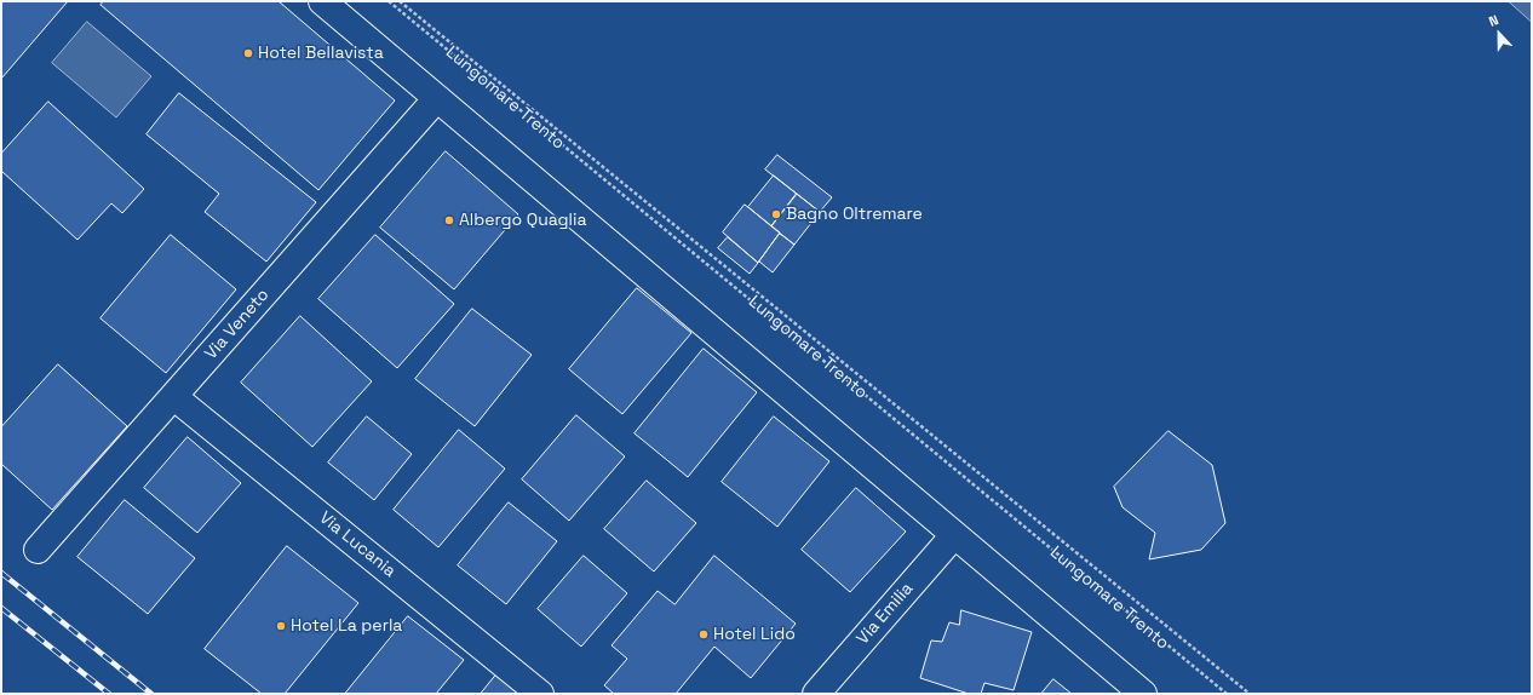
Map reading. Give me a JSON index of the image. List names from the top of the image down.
{
  "streets": {
    "street": ["Via Veneto", "Via Lucania", "Via Emilia"],
    "path": ["Lungomare Trento"]
  },
  "crossings": [
    ["Via Veneto", "Via Lucania"]
  ],
  "places": [
    "Hotel Bellavista",
    "Bagno Oltremare",
    "Albergo Quaglia",
    "Hotel La perla",
    "Hotel Lido"
  ],
  "north": "top"
}
